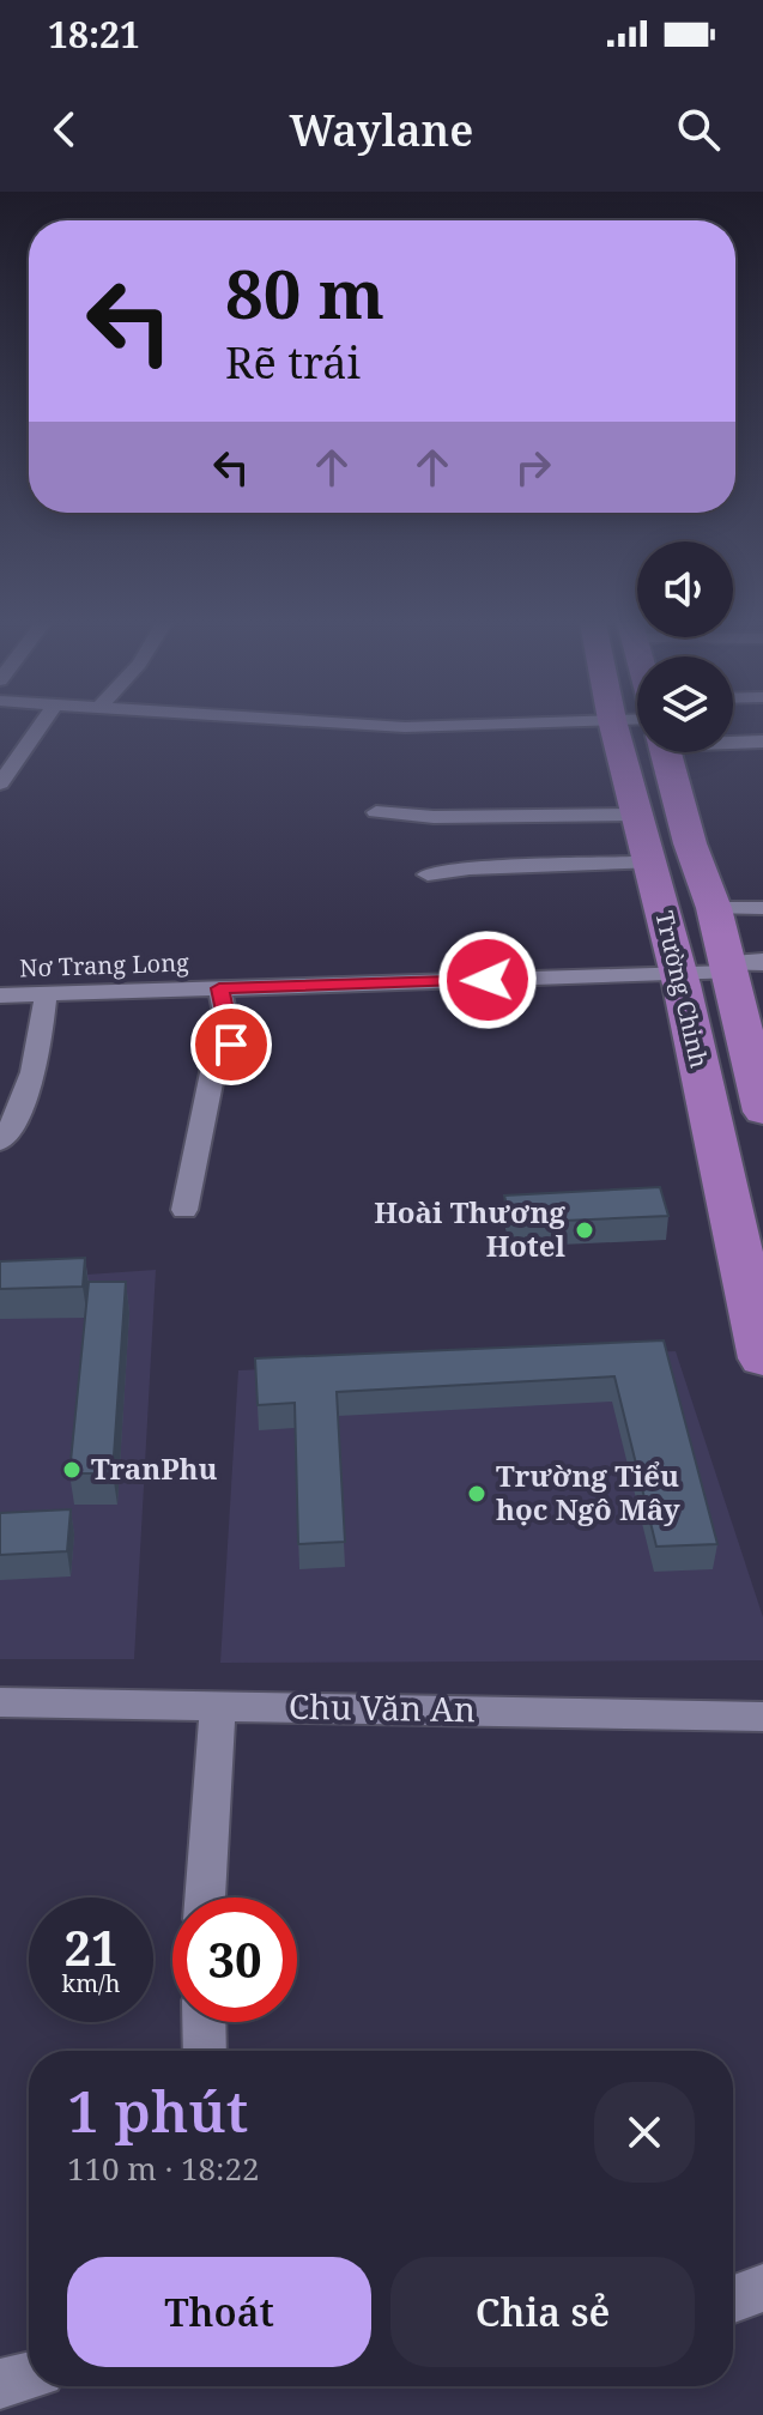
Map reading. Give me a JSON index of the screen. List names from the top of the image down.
{
  "streets": {
    "main road": ["Trường Chinh"],
    "street": ["Nơ Trang Long", "Chu Văn An"]
  },
  "crossings": [
    ["Nơ Trang Long", "Trường Chinh"]
  ],
  "places": ["Hoài Thương Hotel", "TranPhu", "Trường Tiểu học Ngô Mây"],
  "page": {
    "status": "18:21",
    "header": "Waylane",
    "turn": ["80 m", "Rẽ trái"],
    "speed": "21 km/h",
    "limit": "30",
    "heading": ["1 phút", "110 m · 18:22"],
    "buttons": ["Thoát", "Chia sẻ"]
  }
}
